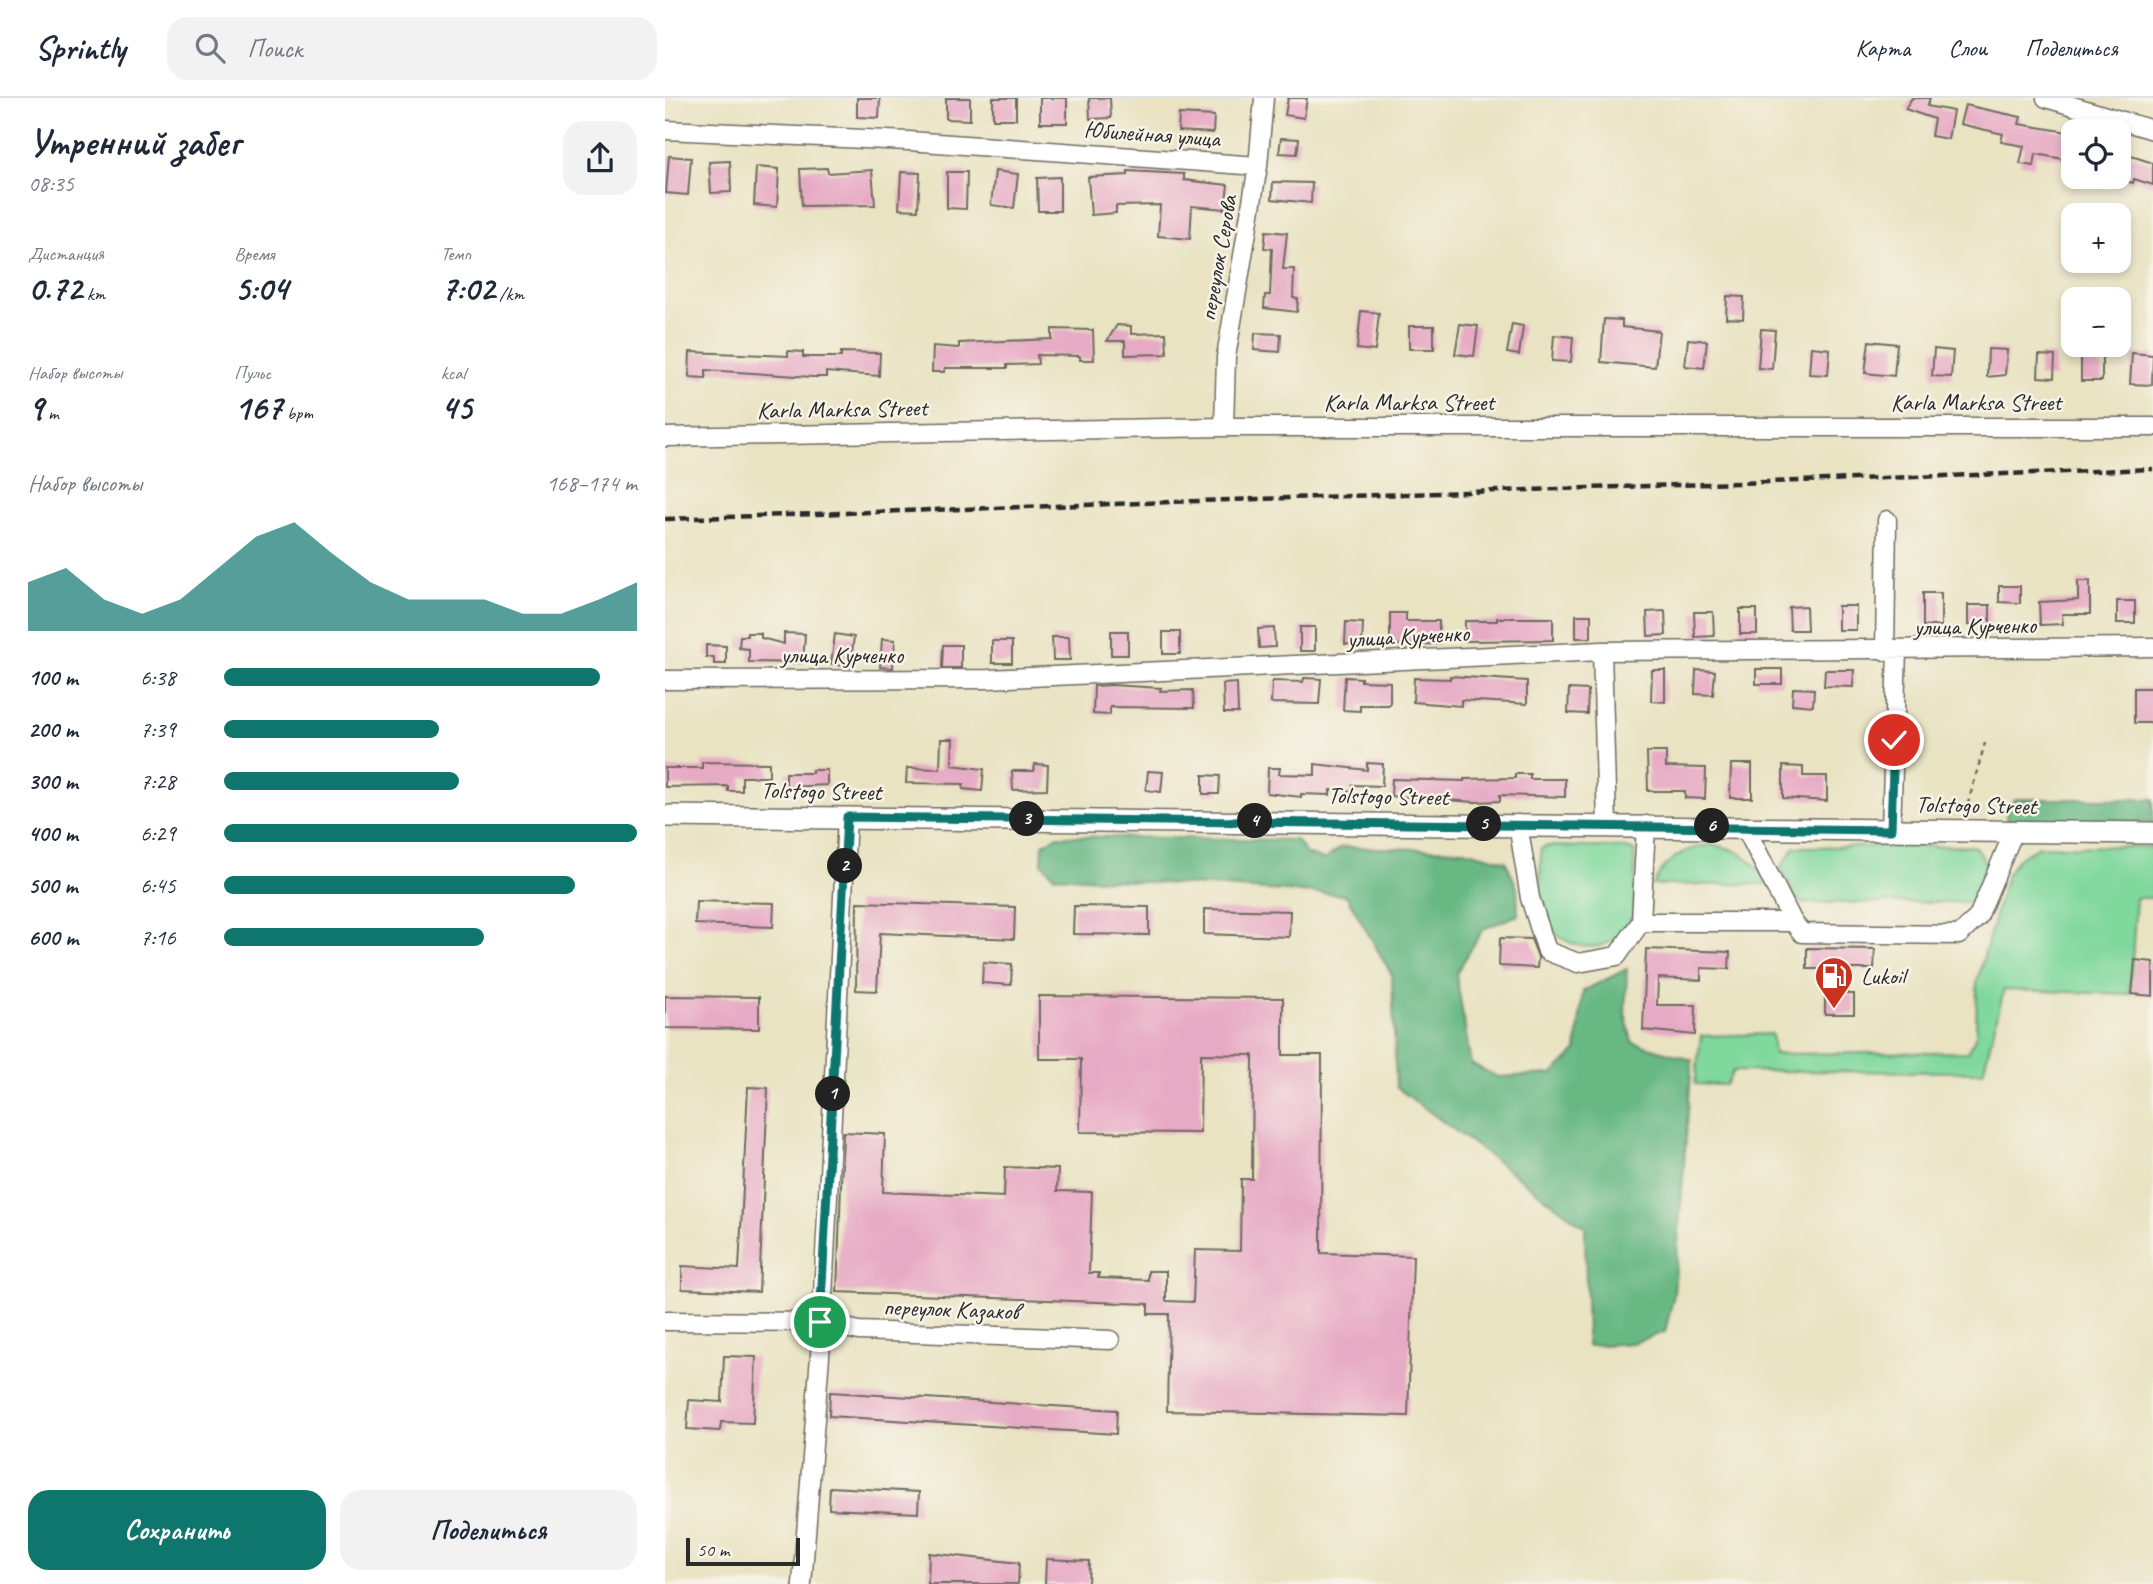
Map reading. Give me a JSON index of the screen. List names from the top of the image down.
{
  "streets": {
    "main road": ["Tolstogo Street"],
    "street": [
      "Юбилейная улица",
      "переулок Серова",
      "Karla Marksa Street",
      "улица Курченко",
      "переулок Казаков"
    ]
  },
  "crossings": [
    ["Юбилейная улица", "переулок Серова"],
    ["переулок Серова", "Karla Marksa Street"]
  ],
  "places": {
    "fuel station": ["Lukoil"]
  },
  "scale_bar": "50 m",
  "page": {
    "header": "Sprintly",
    "search": "Поиск",
    "nav": ["Карта", "Слои", "Поделиться"],
    "heading": ["Утренний забег", "08:35"],
    "map_buttons": ["+", "−"],
    "stats": [
      ["Дистанция", "0.72 km"],
      ["Время", "5:04"],
      ["Темп", "7:02 /km"],
      ["Набор высоты", "9 m"],
      ["Пульс", "167 bpm"],
      ["kcal", "45"]
    ],
    "chart": ["Набор высоты", "168–174 m"],
    "list": [
      {
        "name": "100 m",
        "note": "6:38"
      },
      {
        "name": "200 m",
        "note": "7:39"
      },
      {
        "name": "300 m",
        "note": "7:28"
      },
      {
        "name": "400 m",
        "note": "6:29"
      },
      {
        "name": "500 m",
        "note": "6:45"
      },
      {
        "name": "600 m",
        "note": "7:16"
      }
    ],
    "pins": [
      "3",
      "4",
      "5",
      "6",
      "2",
      "1"
    ],
    "buttons": ["Сохранить", "Поделиться"],
    "scale": "50 m"
  }
}
